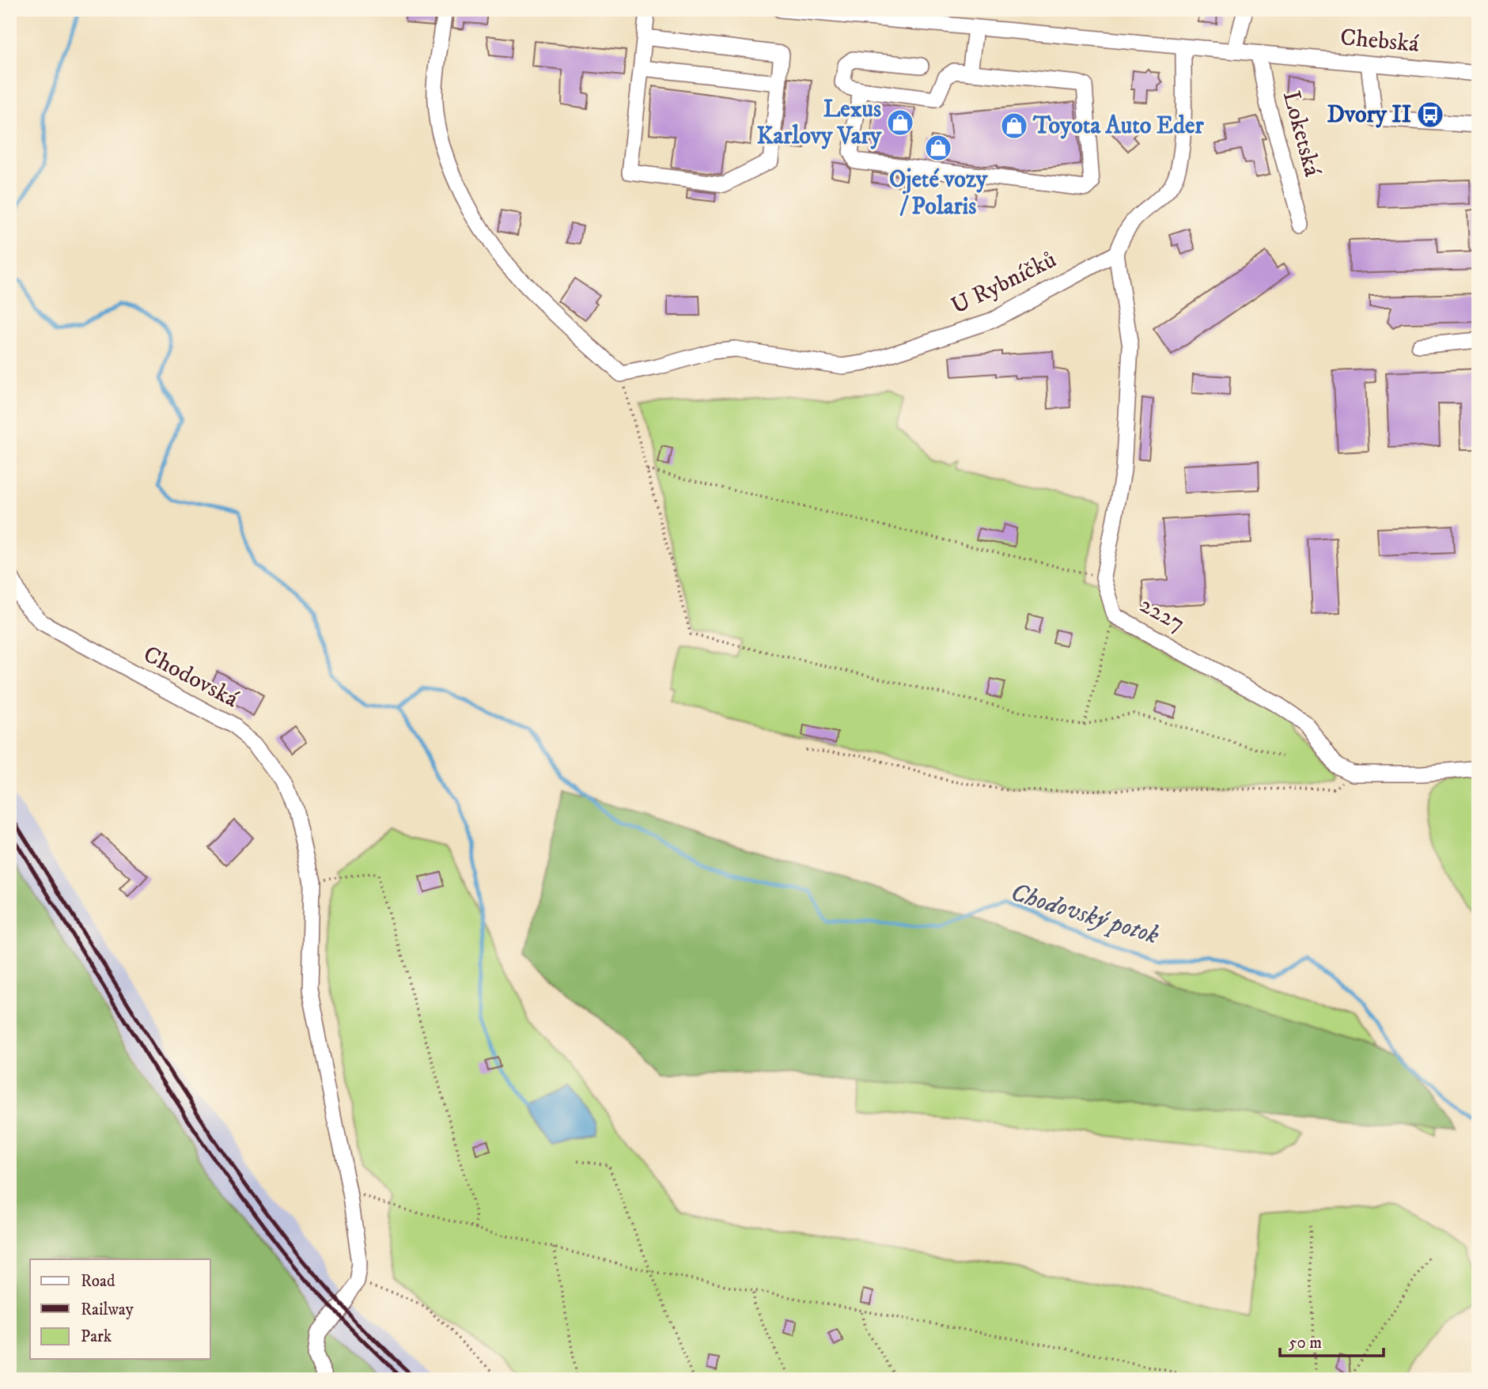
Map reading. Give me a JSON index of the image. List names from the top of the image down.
{
  "streets": {
    "street": [
      "Chebská",
      "Loketská",
      "U Rybníčků",
      "2227",
      "Chodovská"
    ]
  },
  "crossings": [
    ["Chebská", "Loketská"],
    ["U Rybníčků", "2227"]
  ],
  "water": ["Chodovský potok"],
  "places": {
    "bus stop": ["Dvory II"],
    "shop": ["Lexus Karlovy Vary", "Toyota Auto Eder", "Ojeté vozy / Polaris"]
  },
  "legend": ["Road", "Railway", "Park"],
  "scale_bar": "50 m"
}
